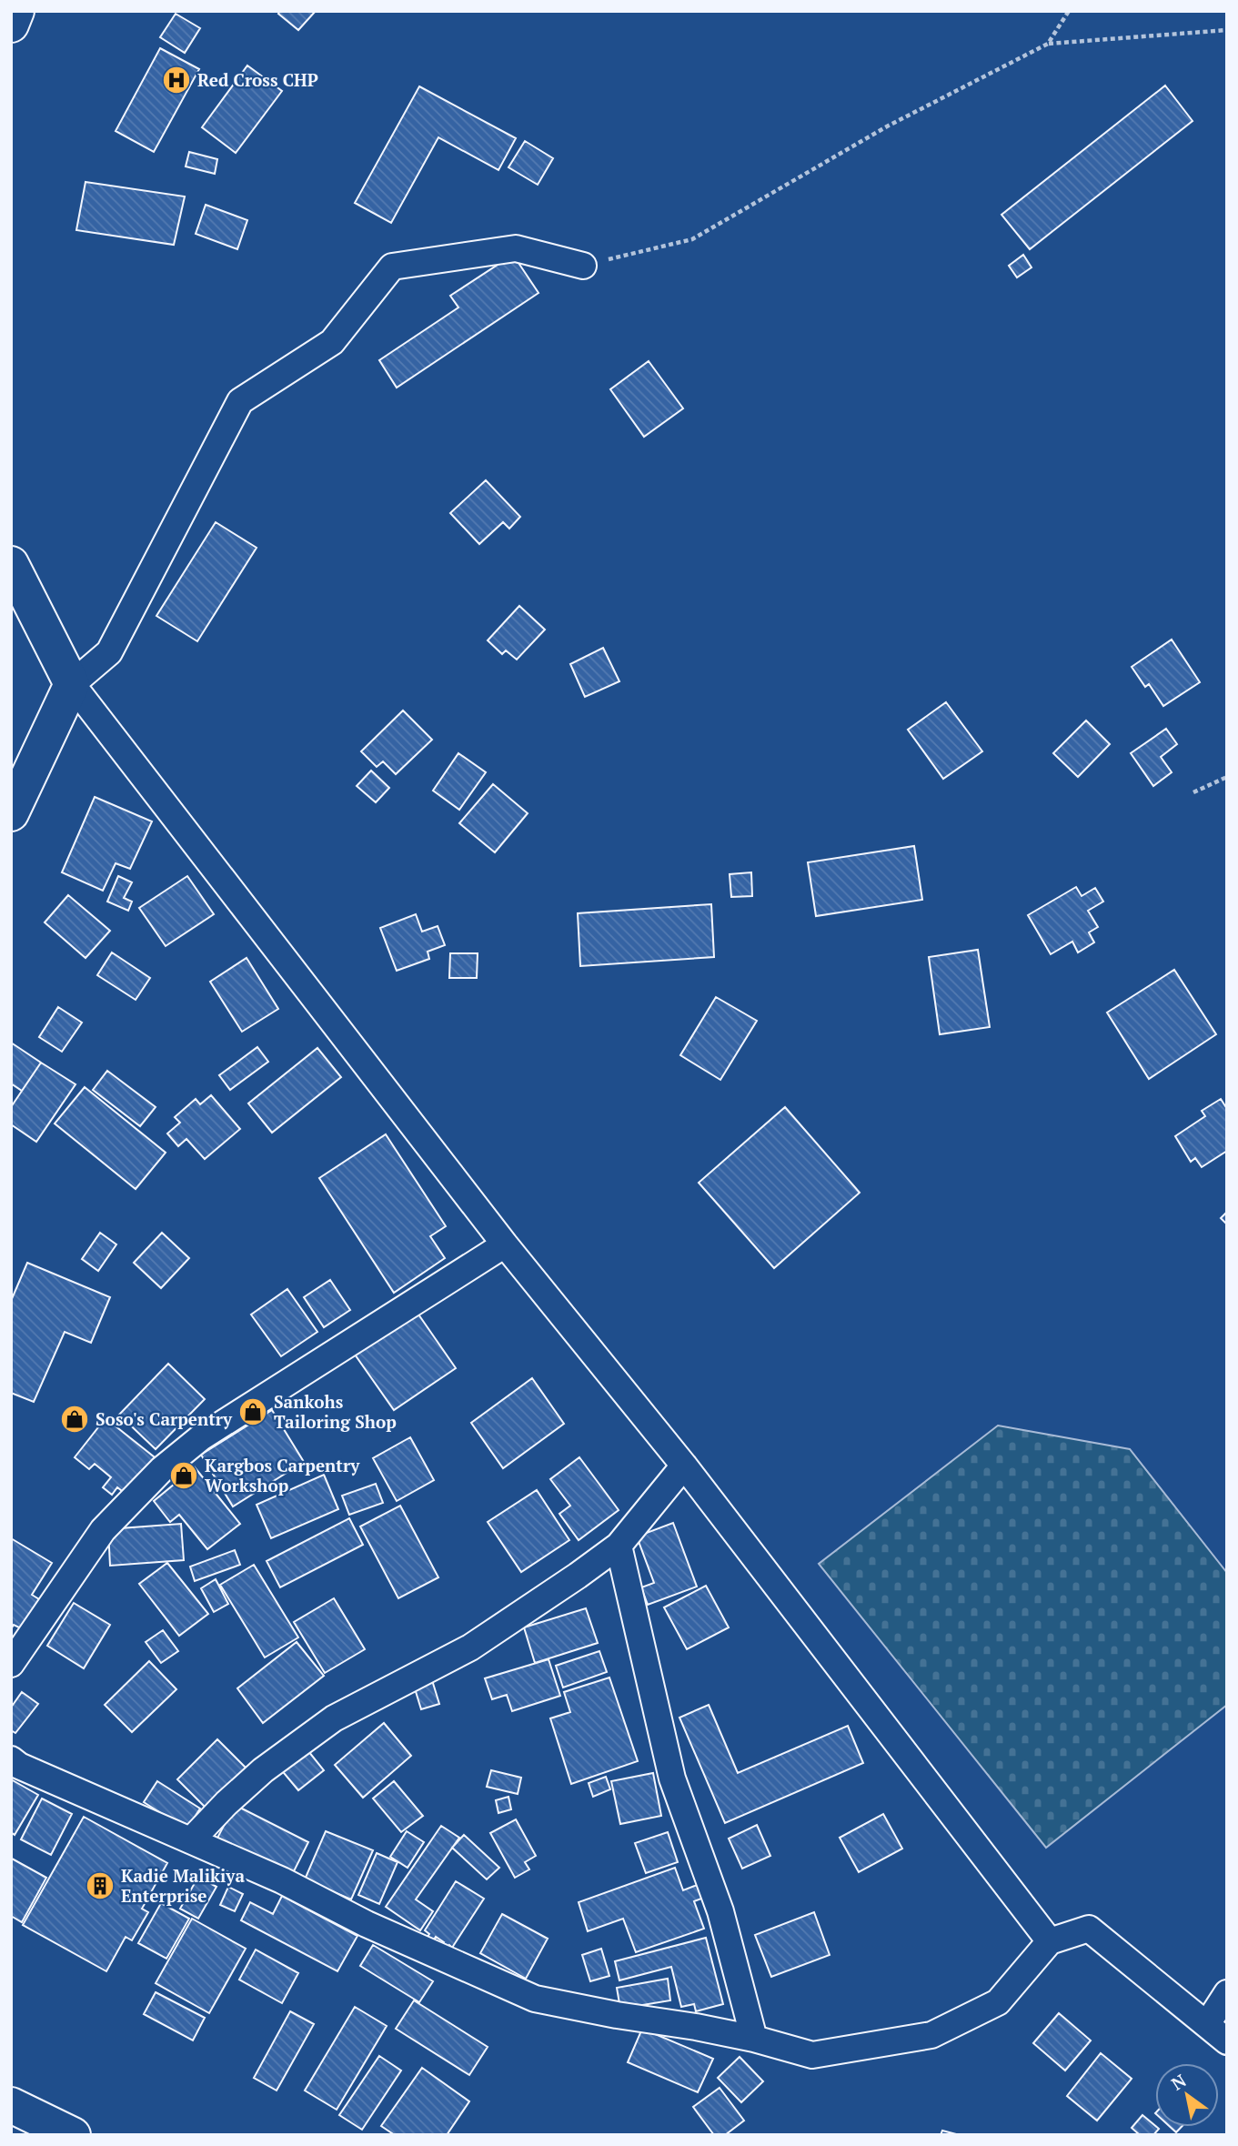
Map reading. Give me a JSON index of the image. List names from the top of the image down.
{
  "places": {
    "hospital": ["Red Cross CHP"],
    "shop": ["Sankohs Tailoring Shop", "Soso's Carpentry", "Kargbos Carpentry Workshop"],
    "building": ["Kadie Malikiya Enterprise"]
  },
  "north": "top left"
}
